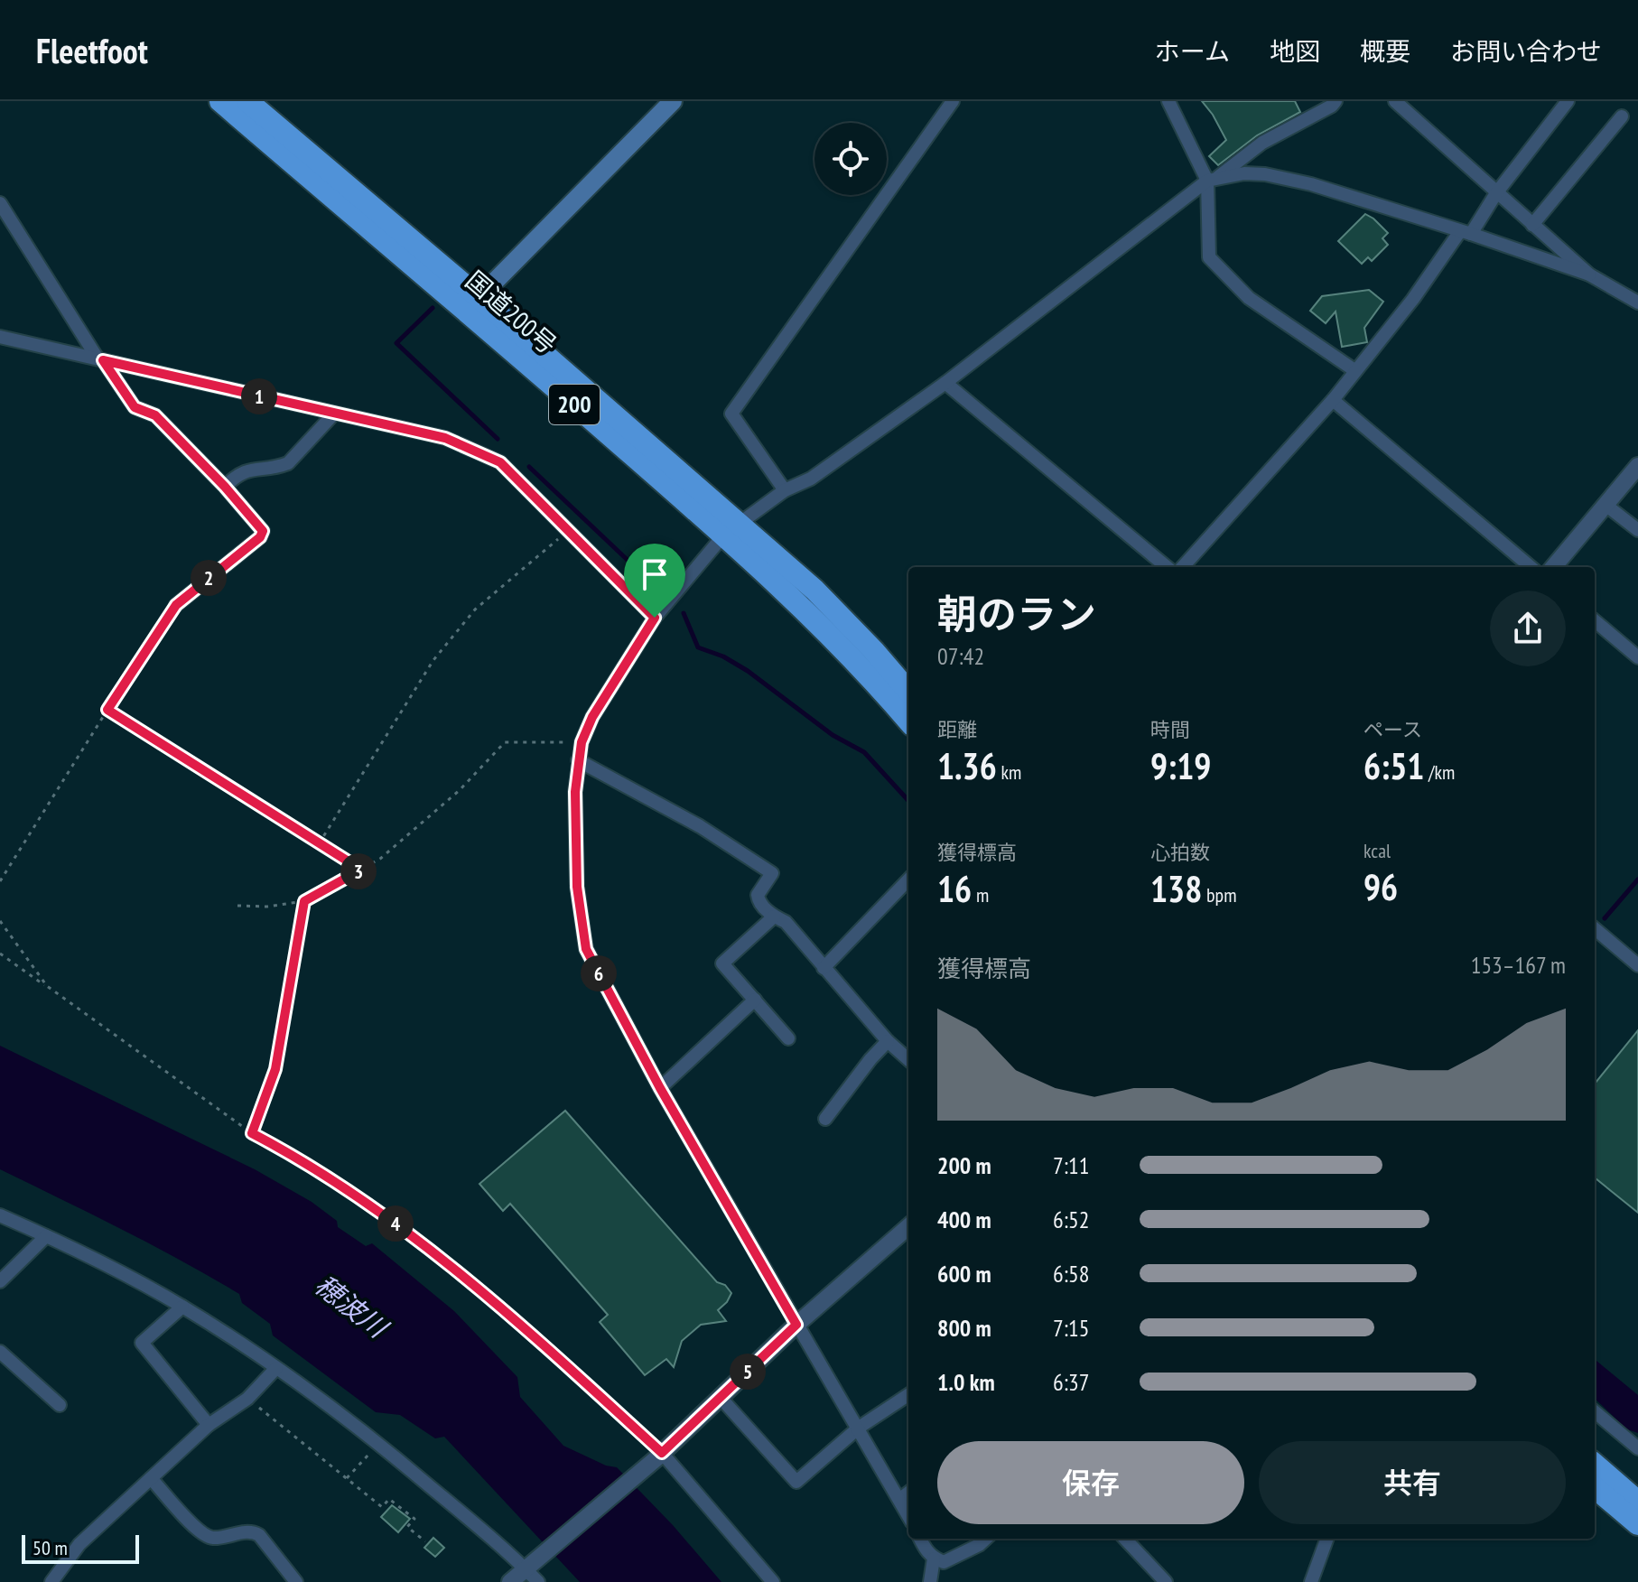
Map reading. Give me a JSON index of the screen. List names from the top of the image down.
{
  "streets": {
    "highway": ["国道200号", "200"]
  },
  "water": ["穂波川"],
  "scale_bar": "50 m",
  "page": {
    "header": "Fleetfoot",
    "nav": [
      "ホーム",
      "地図",
      "概要",
      "お問い合わせ"
    ],
    "pins": [
      "1",
      "2",
      "3",
      "6",
      "4",
      "5"
    ],
    "heading": ["朝のラン", "07:42"],
    "stats": [
      ["距離", "1.36 km"],
      ["時間", "9:19"],
      ["ペース", "6:51 /km"],
      ["獲得標高", "16 m"],
      ["心拍数", "138 bpm"],
      ["kcal", "96"]
    ],
    "chart": ["獲得標高", "153–167 m"],
    "list": [
      {
        "name": "200 m",
        "note": "7:11"
      },
      {
        "name": "400 m",
        "note": "6:52"
      },
      {
        "name": "600 m",
        "note": "6:58"
      },
      {
        "name": "800 m",
        "note": "7:15"
      },
      {
        "name": "1.0 km",
        "note": "6:37"
      }
    ],
    "buttons": ["保存", "共有"],
    "scale": "50 m"
  }
}
